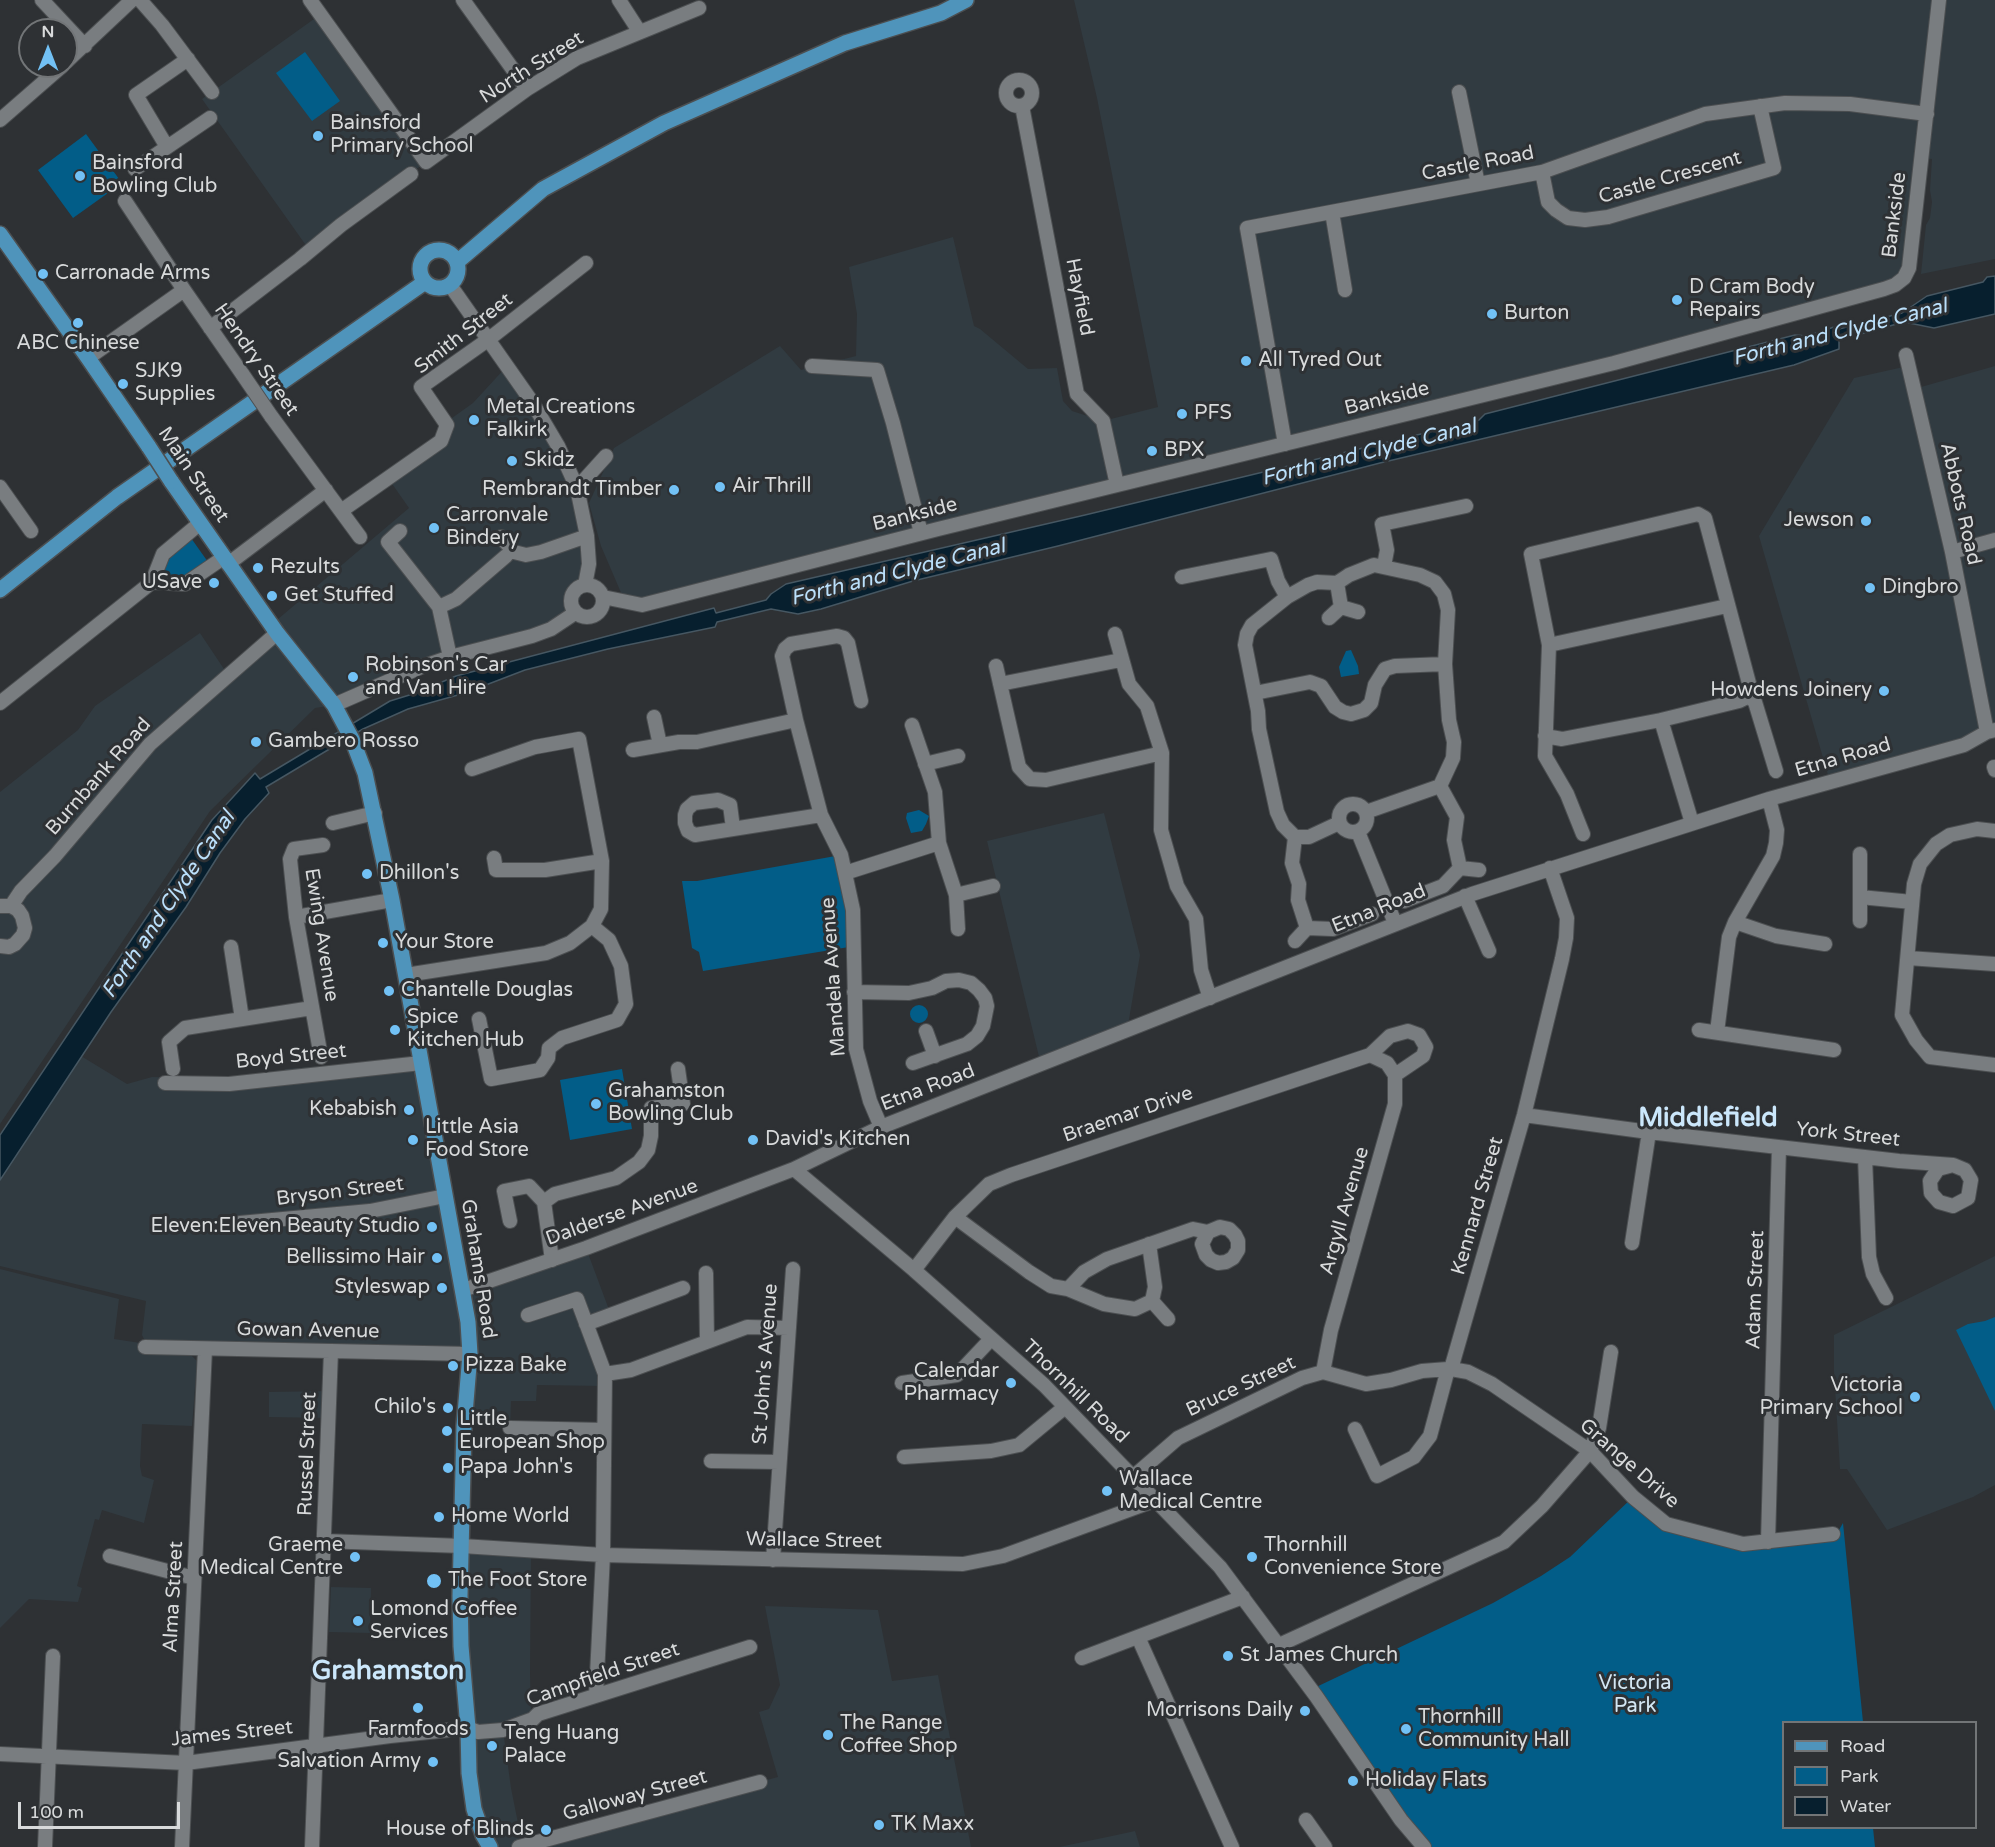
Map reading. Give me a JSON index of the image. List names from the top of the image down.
{
  "streets": {
    "main road": ["Main Street", "Grahams Road"],
    "street": [
      "North Street",
      "Castle Road",
      "Castle Crescent",
      "Bankside",
      "Hayfield",
      "Smith Street",
      "Hendry Street",
      "Abbots Road",
      "Etna Road",
      "Burnbank Road",
      "Ewing Avenue",
      "Mandela Avenue",
      "Boyd Street",
      "Braemar Drive",
      "York Street",
      "Bryson Street",
      "Kennard Street",
      "Argyll Avenue",
      "Dalderse Avenue",
      "Adam Street",
      "Gowan Avenue",
      "St John's Avenue",
      "Bruce Street",
      "Thornhill Road",
      "Russel Street",
      "Grange Drive",
      "Wallace Street",
      "Alma Street",
      "Campfield Street",
      "James Street",
      "Galloway Street"
    ]
  },
  "crossings": [
    ["Castle Road", "Castle Crescent"],
    ["Castle Road", "Bankside"],
    ["Bankside", "Hayfield"],
    ["Smith Street", "Hendry Street"],
    ["Main Street", "Burnbank Road"],
    ["Main Street", "Grahams Road"],
    ["Abbots Road", "Etna Road"],
    ["Etna Road", "Mandela Avenue"],
    ["Etna Road", "Kennard Street"],
    ["Etna Road", "Dalderse Avenue"],
    ["Etna Road", "Thornhill Road"],
    ["Boyd Street", "Grahams Road"],
    ["Braemar Drive", "Thornhill Road"],
    ["York Street", "Kennard Street"],
    ["York Street", "Adam Street"],
    ["Bryson Street", "Grahams Road"],
    ["Kennard Street", "Bruce Street"],
    ["Kennard Street", "Grange Drive"],
    ["Argyll Avenue", "Bruce Street"],
    ["Dalderse Avenue", "Grahams Road"],
    ["Dalderse Avenue", "Thornhill Road"],
    ["Grahams Road", "Gowan Avenue"],
    ["Grahams Road", "Wallace Street"],
    ["Grahams Road", "Campfield Street"],
    ["Grahams Road", "James Street"],
    ["Adam Street", "Grange Drive"],
    ["Gowan Avenue", "Russel Street"],
    ["Gowan Avenue", "Alma Street"],
    ["St John's Avenue", "Wallace Street"],
    ["Bruce Street", "Thornhill Road"],
    ["Bruce Street", "Grange Drive"],
    ["Thornhill Road", "Wallace Street"],
    ["Russel Street", "Wallace Street"],
    ["Russel Street", "James Street"],
    ["Alma Street", "James Street"],
    ["Campfield Street", "James Street"]
  ],
  "districts": ["Middlefield", "Grahamston"],
  "water": ["Forth and Clyde Canal"],
  "parks": ["Victoria Park"],
  "places": [
    "Bainsford Primary School",
    "Bainsford Bowling Club",
    "Carronade Arms",
    "D Cram Body Repairs",
    "Burton",
    "ABC Chinese",
    "All Tyred Out",
    "SJK9 Supplies",
    "PFS",
    "Metal Creations Falkirk",
    "BPX",
    "Skidz",
    "Air Thrill",
    "Rembrandt Timber",
    "Jewson",
    "Carronvale Bindery",
    "Rezults",
    "USave",
    "Dingbro",
    "Get Stuffed",
    "Robinson's Car and Van Hire",
    "Howdens Joinery",
    "Gambero Rosso",
    "Dhillon's",
    "Your Store",
    "Chantelle Douglas",
    "Spice Kitchen Hub",
    "Grahamston Bowling Club",
    "Kebabish",
    "Little Asia Food Store",
    "David's Kitchen",
    "Eleven:Eleven Beauty Studio",
    "Bellissimo Hair",
    "Styleswap",
    "Pizza Bake",
    "Calendar Pharmacy",
    "Victoria Primary School",
    "Chilo's",
    "Little European Shop",
    "Papa John's",
    "Wallace Medical Centre",
    "Home World",
    "Graeme Medical Centre",
    "Thornhill Convenience Store",
    "The Foot Store",
    "Lomond Coffee Services",
    "St James Church",
    "Farmfoods",
    "Morrisons Daily",
    "Thornhill Community Hall",
    "The Range Coffee Shop",
    "Teng Huang Palace",
    "Salvation Army",
    "Holiday Flats",
    "TK Maxx",
    "House of Blinds"
  ],
  "legend": ["Road", "Park", "Water"],
  "scale_bar": "100 m",
  "north": "top"
}
